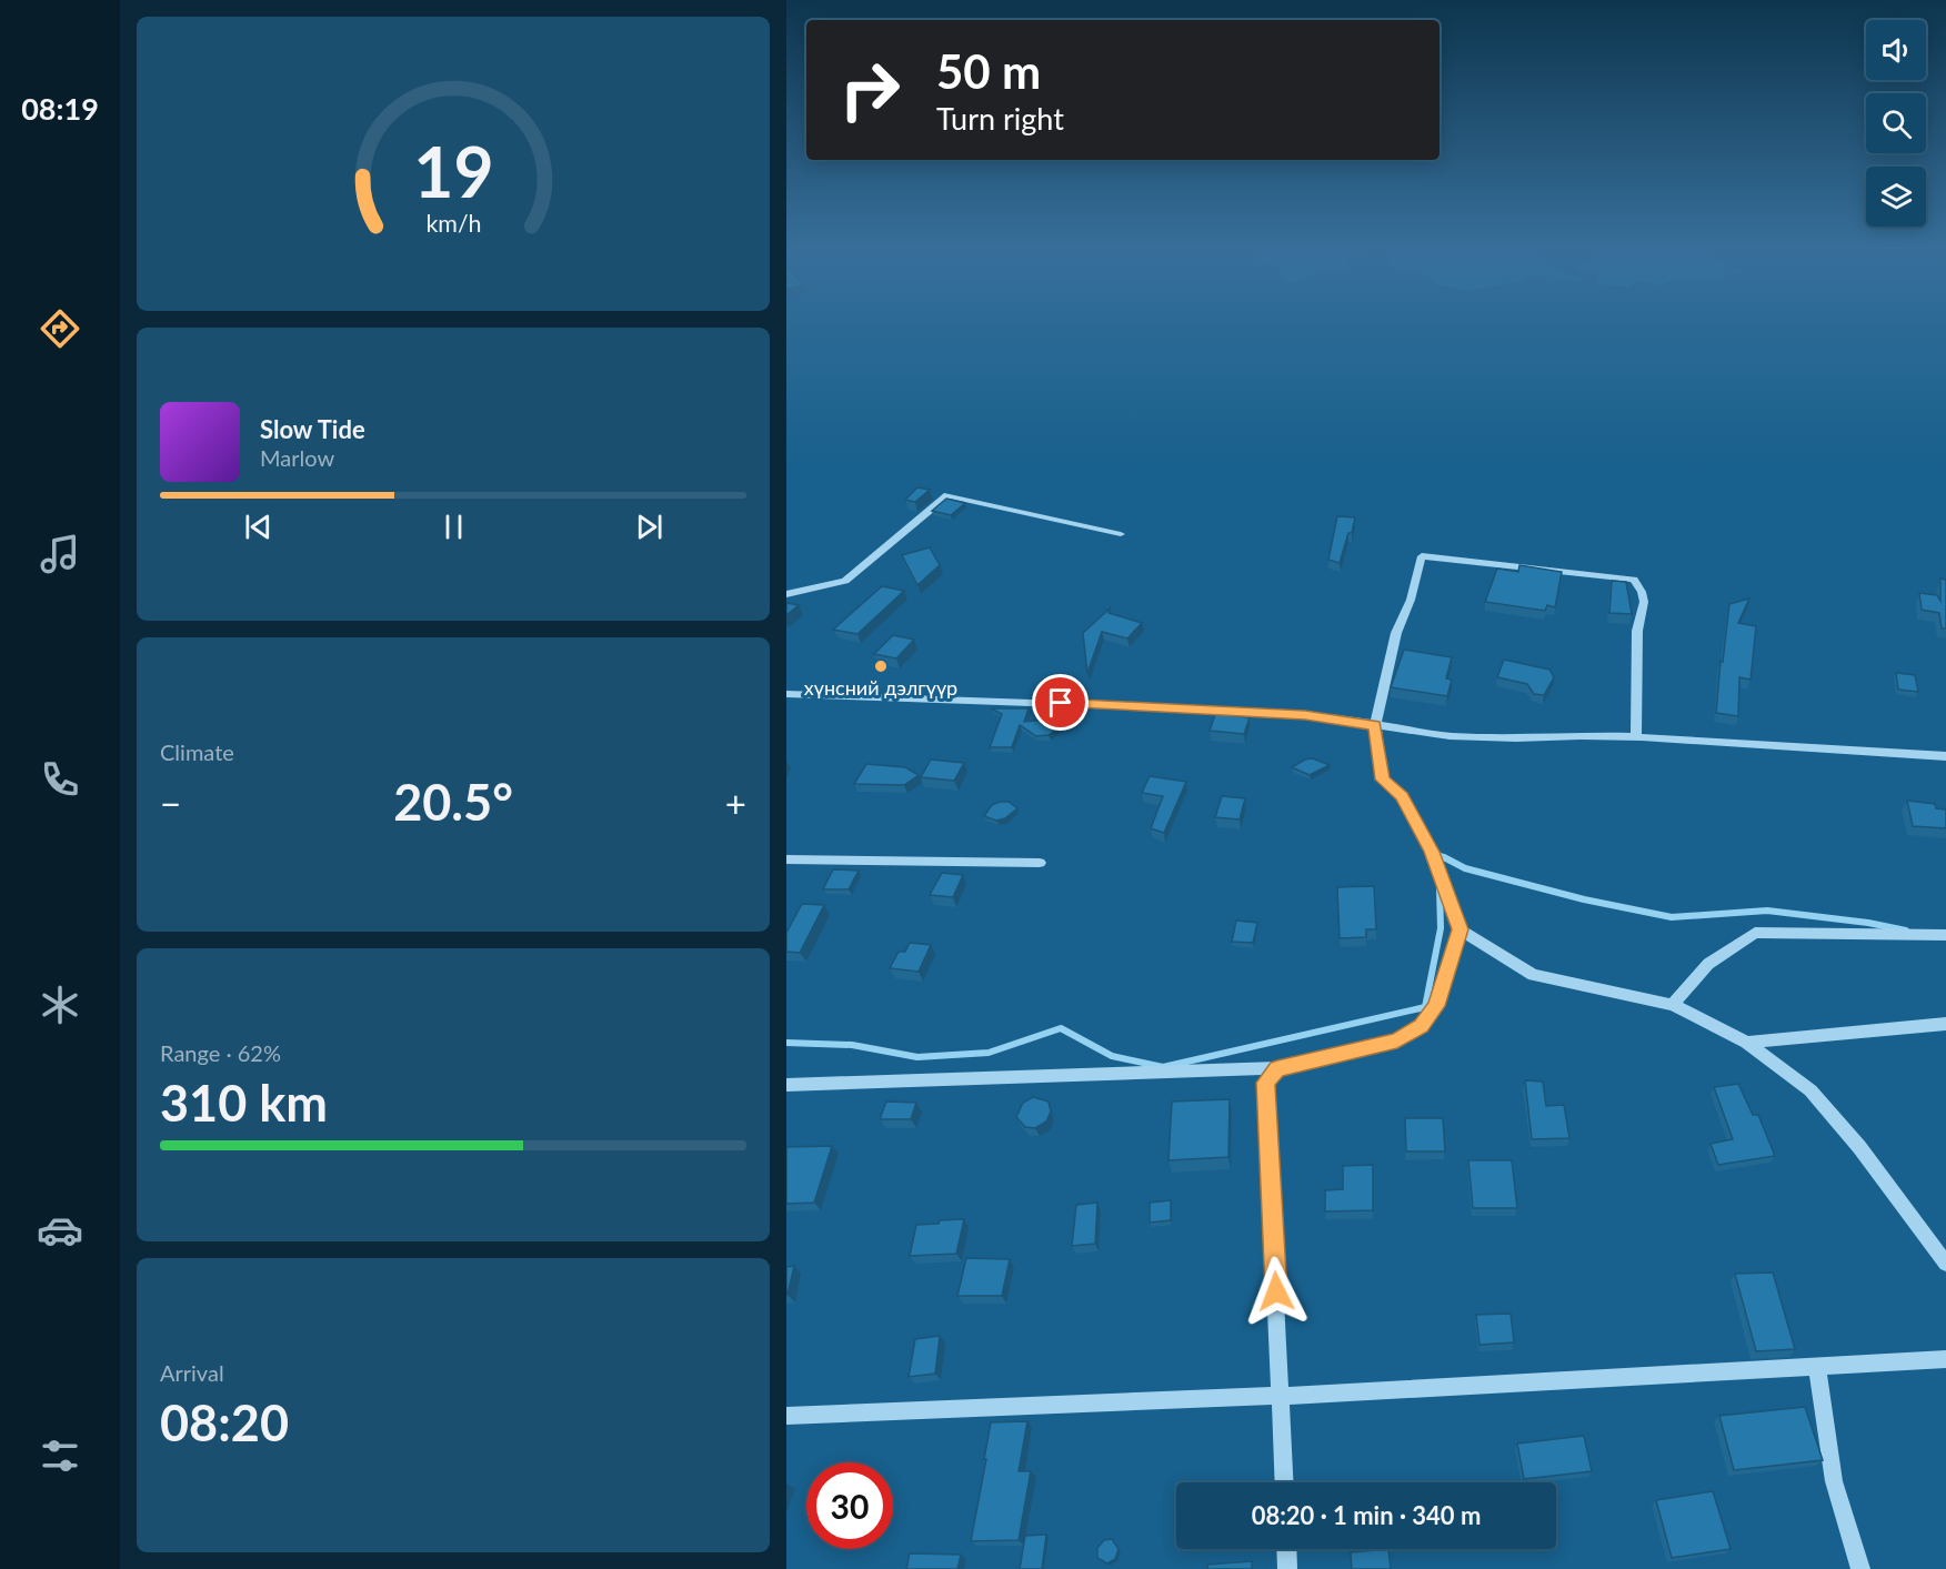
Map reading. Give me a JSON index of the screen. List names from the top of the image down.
{
  "places": ["хүнсний дэлгүүр"],
  "page": {
    "tabs": "08:19",
    "turn": ["50 m", "Turn right"],
    "song": ["Slow Tide", "Marlow"],
    "tile": [
      "Climate",
      ["Range · 62%", "310 km"],
      ["Arrival", "08:20"]
    ],
    "heat": ["−", "20.5°", "+"],
    "limit": "30",
    "trip": "08:20 · 1 min · 340 m",
    "gauge": ["19", "km/h"]
  }
}
